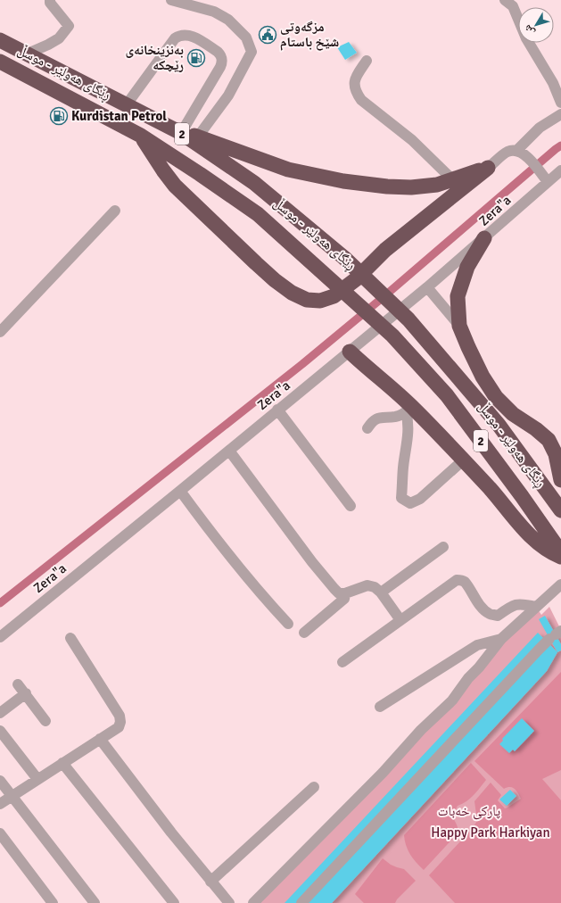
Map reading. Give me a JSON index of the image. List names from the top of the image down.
{
  "streets": {
    "highway": ["ڕێگای هەولێر - موسڵ", "2"],
    "street": ["Zera\"a"]
  },
  "parks": ["پارکی خەبات", "Happy Park Harkiyan"],
  "places": {
    "public building": ["مزگەوتی شێخ باستام"],
    "fuel station": ["بەنزینخانەی رێچکە", "Kurdistan Petrol"]
  },
  "north": "bottom left"
}
